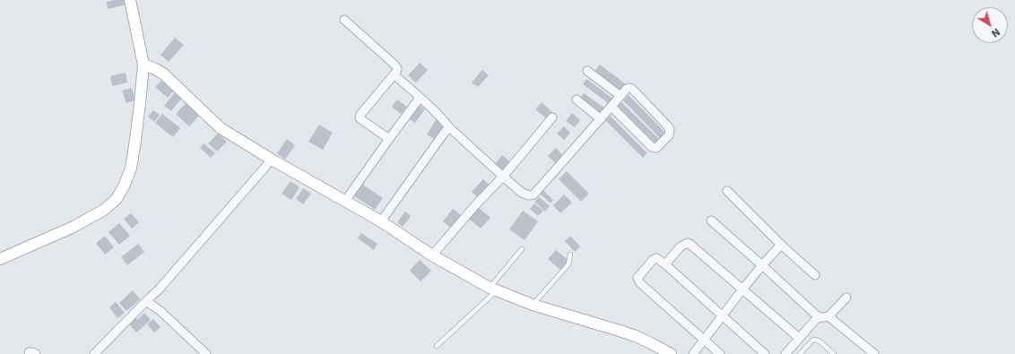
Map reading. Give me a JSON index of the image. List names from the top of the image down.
{
  "north": "bottom right"
}
